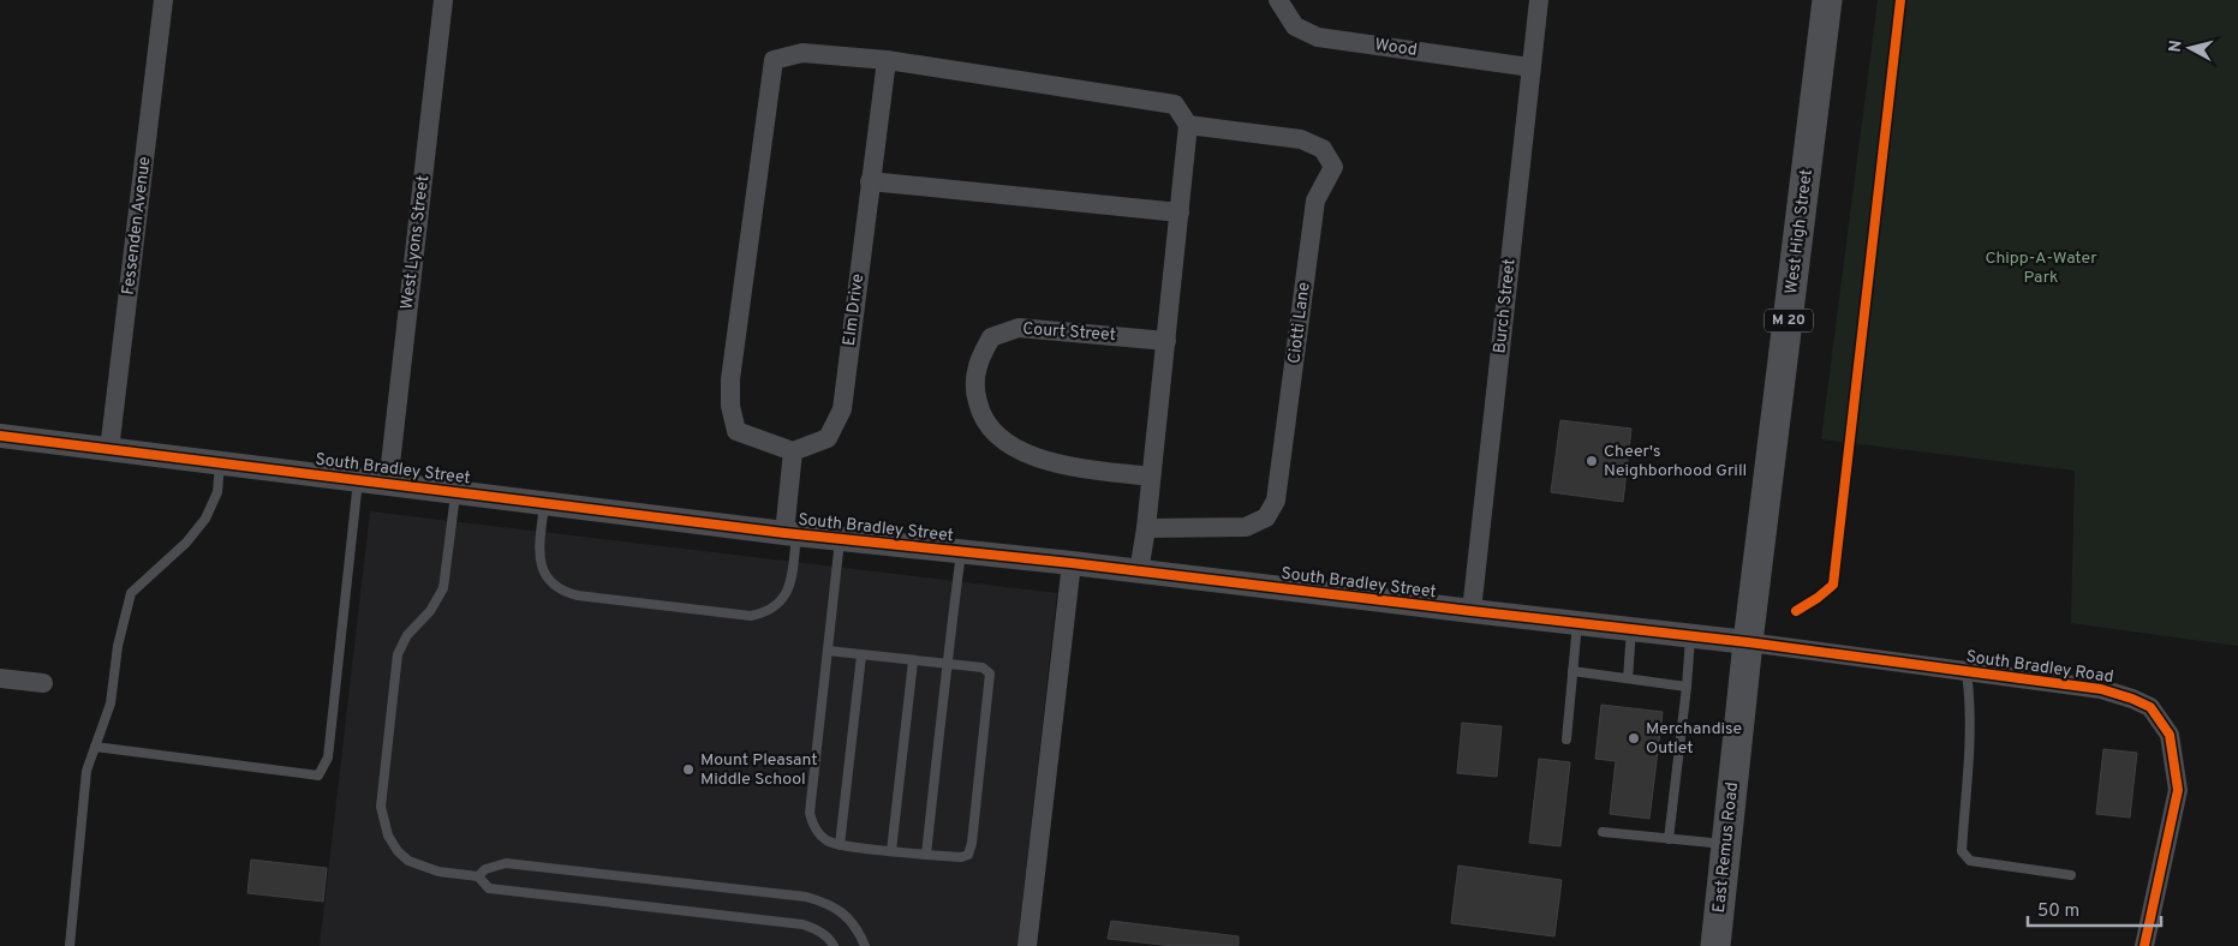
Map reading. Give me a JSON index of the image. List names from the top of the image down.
{
  "streets": {
    "main road": ["West High Street", "M 20", "East Remus Road"],
    "street": [
      "Wood",
      "Fessenden Avenue",
      "West Lyons Street",
      "Burch Street",
      "Elm Drive",
      "Ciotti Lane",
      "Court Street",
      "South Bradley Street",
      "South Bradley Road"
    ]
  },
  "crossings": [
    ["Wood", "Burch Street"],
    ["Fessenden Avenue", "South Bradley Street"],
    ["West High Street", "South Bradley Street"],
    ["West High Street", "South Bradley Road"],
    ["West High Street", "East Remus Road"],
    ["West Lyons Street", "South Bradley Street"],
    ["Burch Street", "South Bradley Street"],
    ["South Bradley Street", "South Bradley Road"],
    ["South Bradley Street", "East Remus Road"],
    ["South Bradley Road", "East Remus Road"]
  ],
  "parks": ["Chipp-A-Water Park"],
  "places": ["Cheer's Neighborhood Grill", "Merchandise Outlet", "Mount Pleasant Middle School"],
  "scale_bar": "50 m",
  "north": "left"
}
